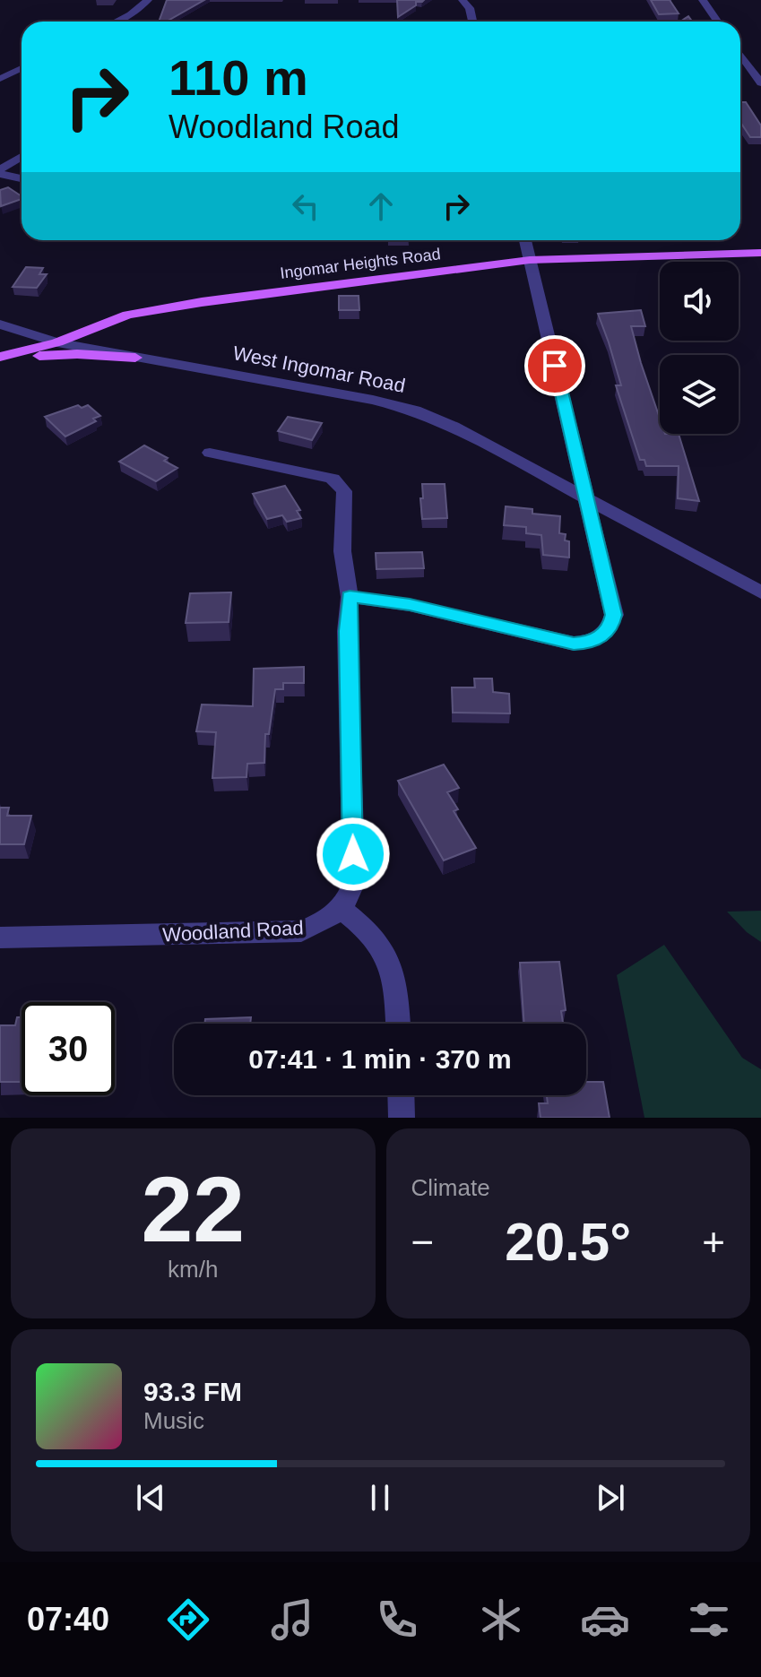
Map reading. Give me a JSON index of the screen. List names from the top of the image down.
{
  "streets": {
    "main road": ["Ingomar Heights Road", "West Ingomar Road"],
    "street": ["Woodland Road"]
  },
  "crossings": [
    ["Ingomar Heights Road", "West Ingomar Road"]
  ],
  "page": {
    "turn": ["110 m", "Woodland Road"],
    "limit": "30",
    "trip": "07:41 · 1 min · 370 m",
    "tile": [
      ["22", "km/h"],
      "Climate"
    ],
    "heat": ["−", "20.5°", "+"],
    "song": ["93.3 FM", "Music"],
    "tabs": "07:40"
  }
}
